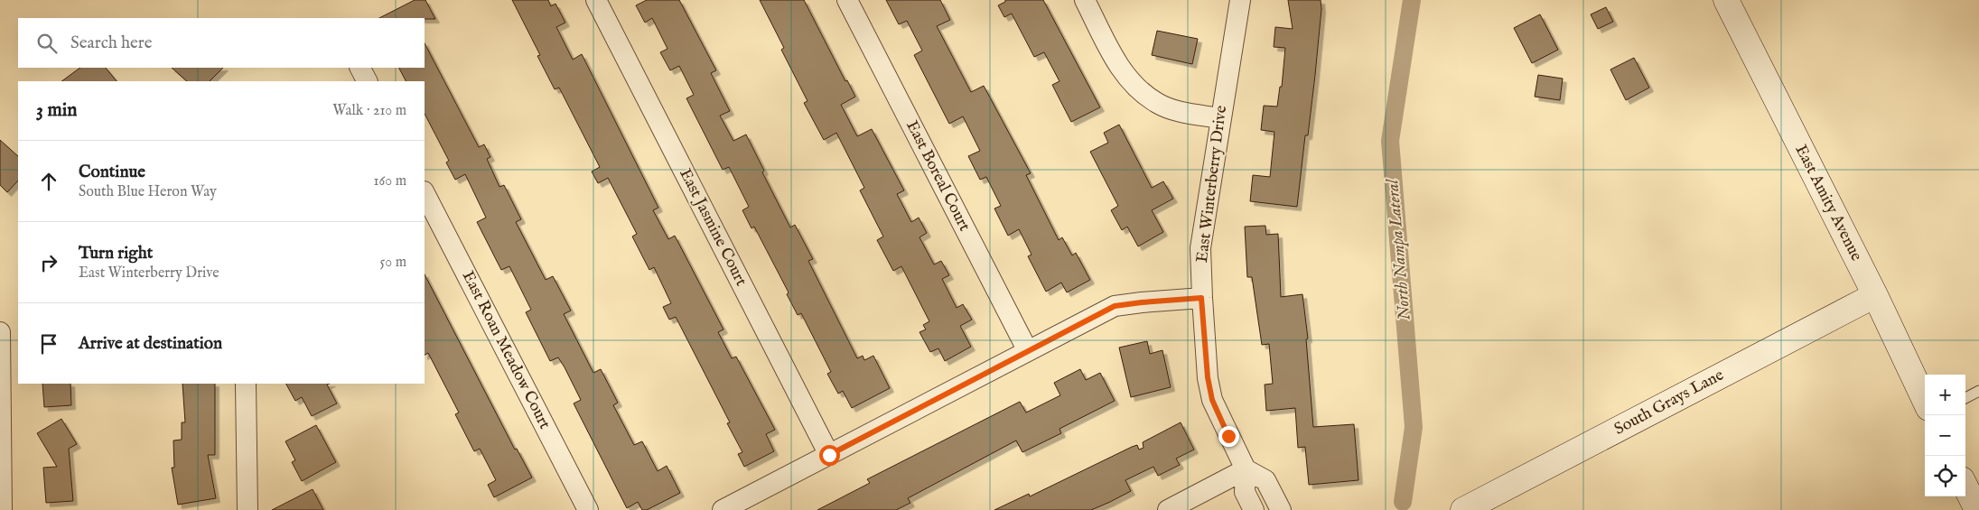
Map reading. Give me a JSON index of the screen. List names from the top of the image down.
{
  "streets": {
    "main road": ["East Amity Avenue", "South Grays Lane"],
    "street": [
      "East Boreal Court",
      "East Winterberry Drive",
      "East Jasmine Court",
      "East Roan Meadow Court"
    ]
  },
  "crossings": [
    ["East Amity Avenue", "South Grays Lane"]
  ],
  "water": ["North Nampa Lateral"],
  "page": {
    "search": "Search here",
    "heading": ["3 min", "Walk · 210 m"],
    "list": [
      ["Continue", "South Blue Heron Way", "160 m"],
      ["Turn right", "East Winterberry Drive", "50 m"],
      "Arrive at destination"
    ],
    "map_buttons": ["+", "−"]
  }
}
